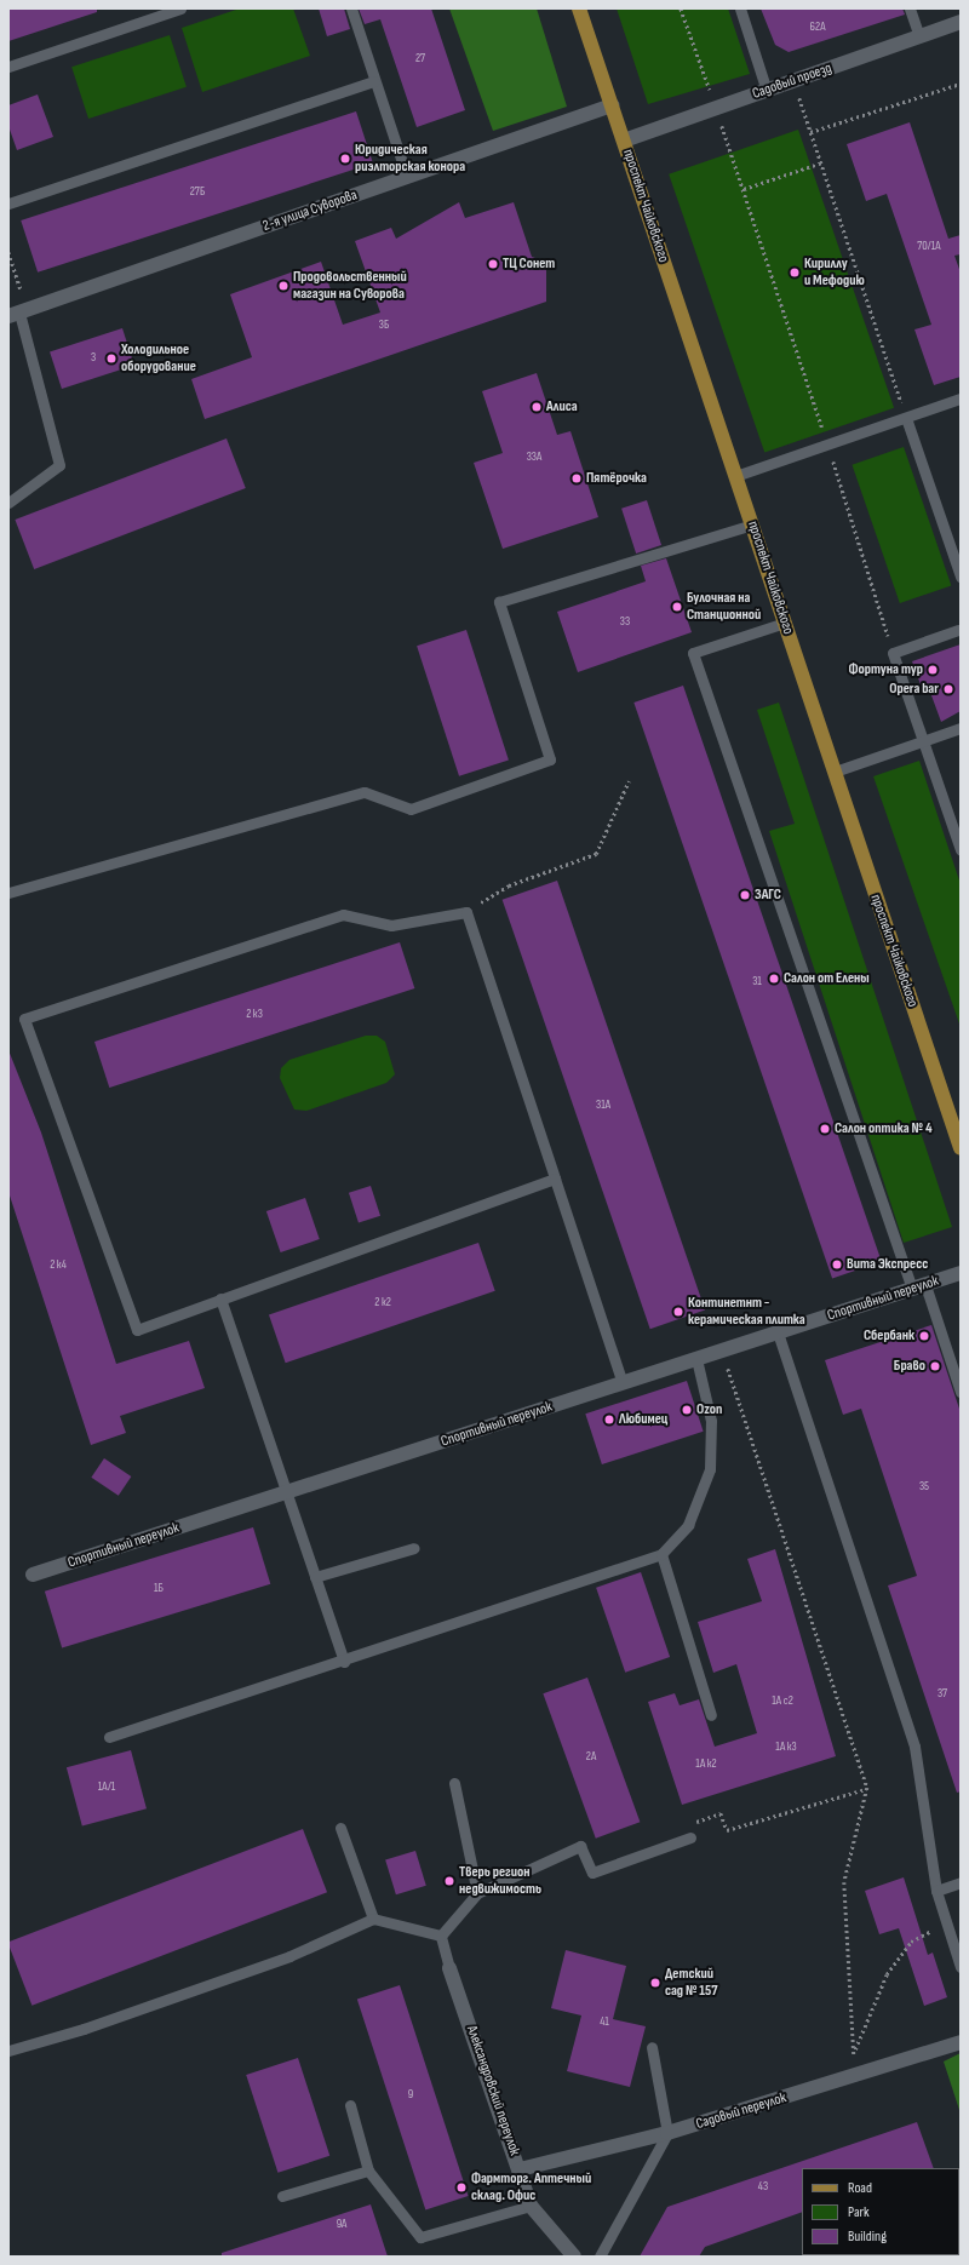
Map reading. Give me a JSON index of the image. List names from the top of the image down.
{
  "streets": {
    "main road": ["проспект Чайковского"],
    "street": [
      "Садовый проезд",
      "2-я улица Суворова",
      "Спортивный переулок",
      "Александровский переулок",
      "Садовый переулок"
    ]
  },
  "crossings": [
    ["Садовый проезд", "проспект Чайковского"],
    ["проспект Чайковского", "2-я улица Суворова"],
    ["Александровский переулок", "Садовый переулок"]
  ],
  "places": [
    "Юридическая риэлторская конора",
    "ТЦ Сонет",
    "Кириллу и Мефодию",
    "Продовольственный магазин на Суворова",
    "Холодильное оборудование",
    "Алиса",
    "Пятёрочка",
    "Булочная на Станционной",
    "Фортуна тур",
    "Opera bar",
    "ЗАГС",
    "Салон от Елены",
    "Салон оптика № 4",
    "Вита Экспресс",
    "Континетнт - керамическая плитка",
    "Сбербанк",
    "Браво",
    "Ozon",
    "Любимец",
    "Тверь регион недвижимость",
    "Детский сад № 157",
    "Фармторг. Аптечный склад. Офис"
  ],
  "house_numbers": [
    "62А",
    "27",
    "27Б",
    "70/1А",
    "3Б",
    "3",
    "33А",
    "33",
    "31",
    "2 к3",
    "31А",
    "2 к4",
    "2 к2",
    "35",
    "1Б",
    "37",
    "1А с2",
    "1А к3",
    "2А",
    "1А к2",
    "1А/1",
    "41",
    "9",
    "43",
    "9А"
  ],
  "legend": ["Road", "Park", "Building"]
}
